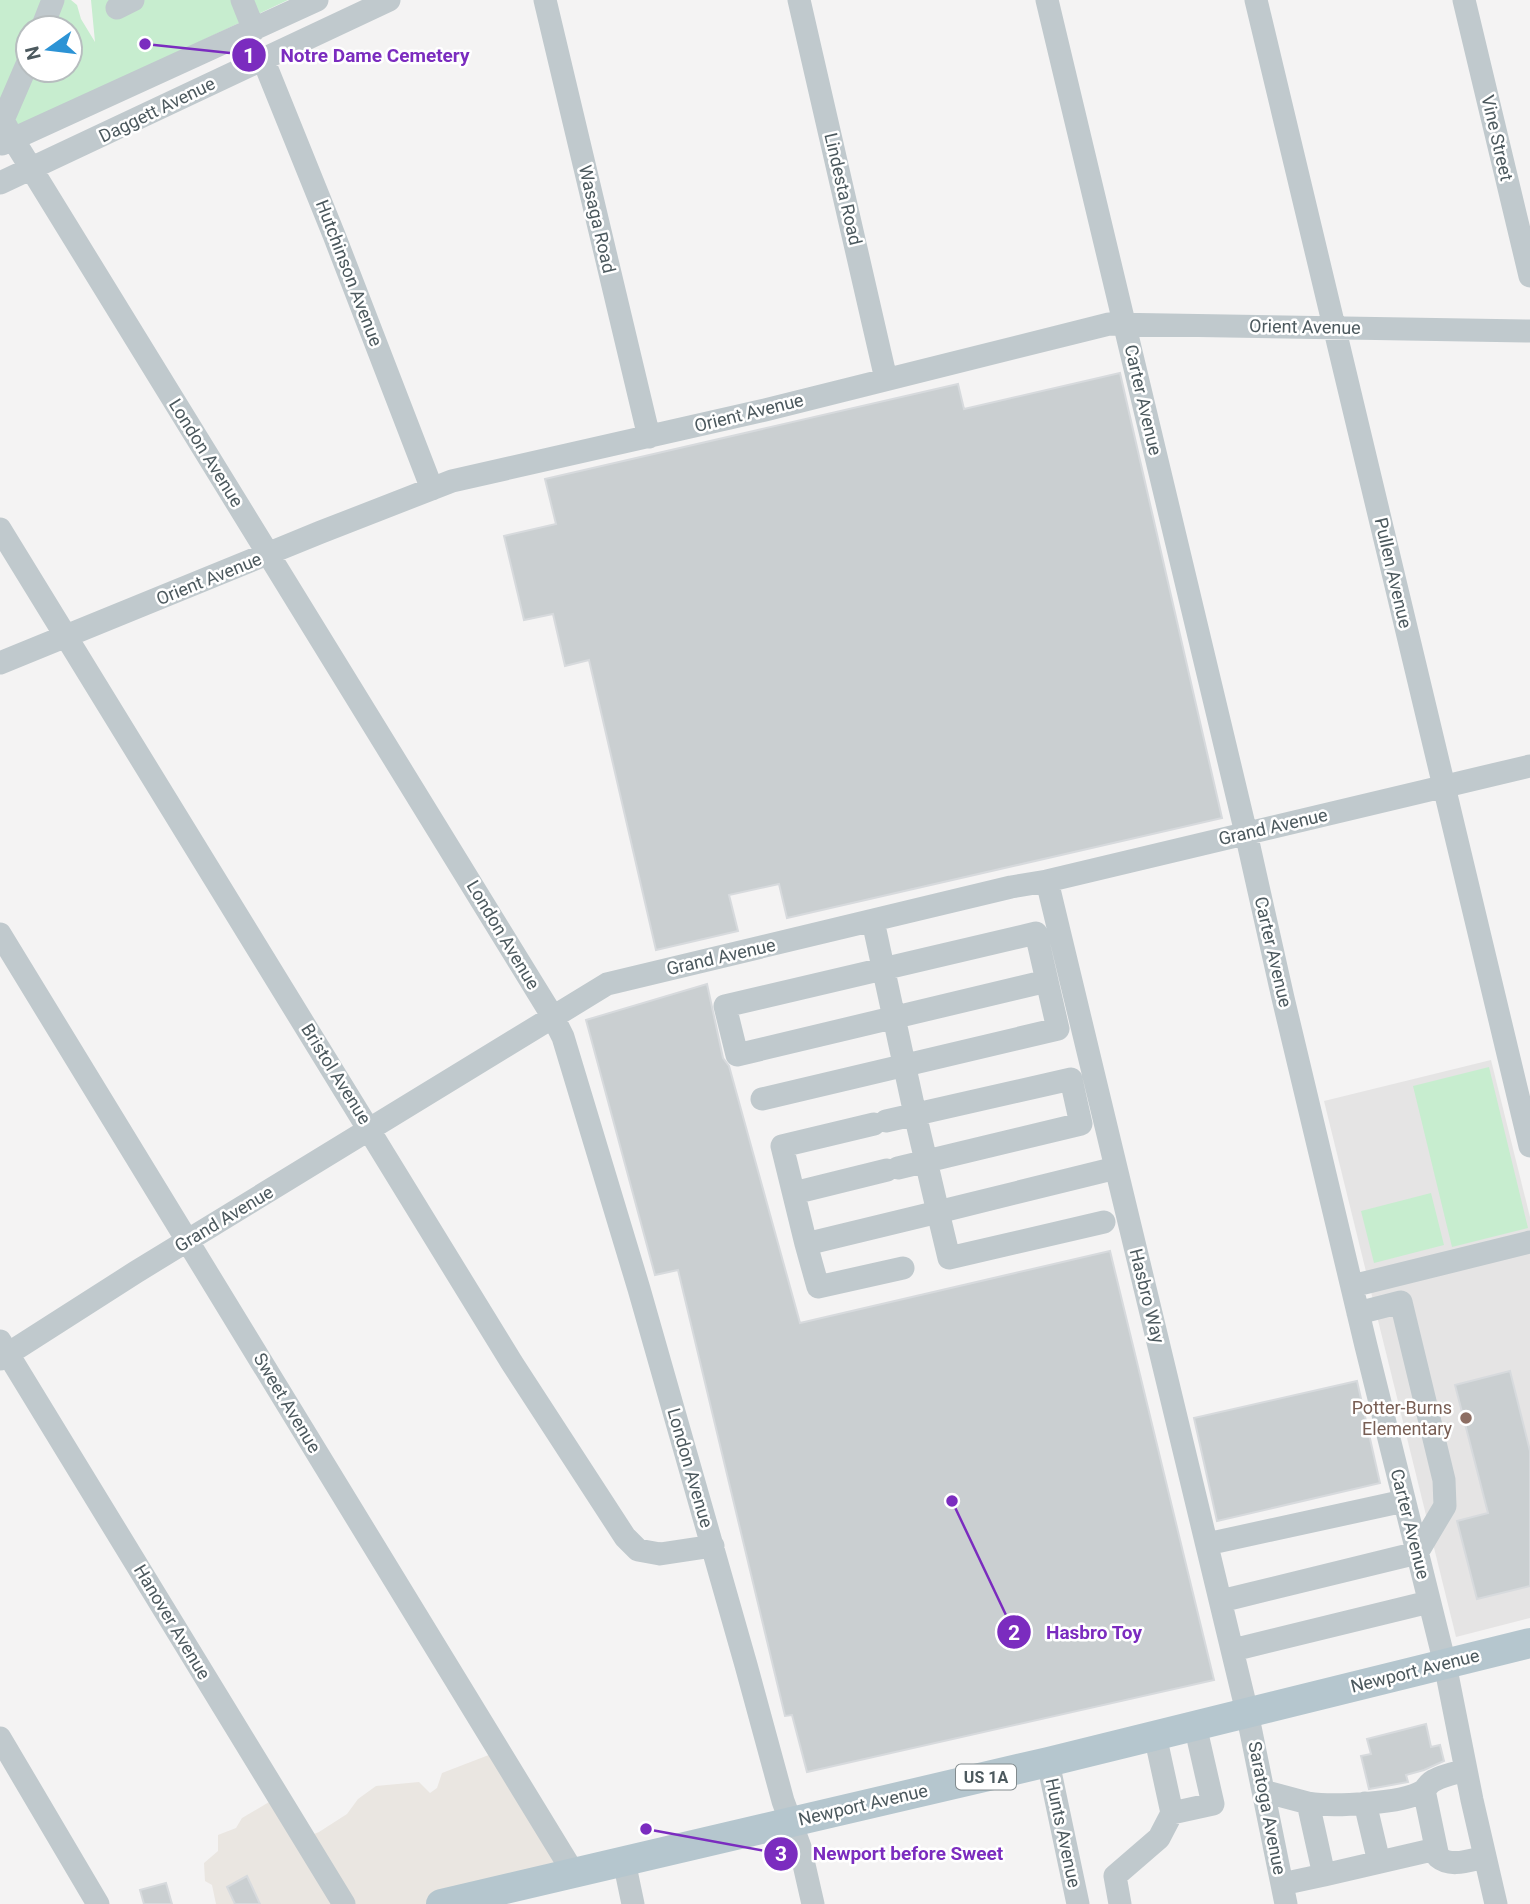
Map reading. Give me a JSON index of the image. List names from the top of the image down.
{
  "streets": {
    "main road": ["Newport Avenue", "US 1A"],
    "street": [
      "Daggett Avenue",
      "Vine Street",
      "Lindesta Road",
      "Wasaga Road",
      "Hutchinson Avenue",
      "Orient Avenue",
      "Carter Avenue",
      "London Avenue",
      "Pullen Avenue",
      "Grand Avenue",
      "Bristol Avenue",
      "Hasbro Way",
      "Sweet Avenue",
      "Hanover Avenue",
      "Saratoga Avenue",
      "Hunts Avenue"
    ]
  },
  "crossings": [
    ["Daggett Avenue", "Hutchinson Avenue"],
    ["Daggett Avenue", "London Avenue"],
    ["Lindesta Road", "Orient Avenue"],
    ["Wasaga Road", "Orient Avenue"],
    ["Hutchinson Avenue", "Orient Avenue"],
    ["Orient Avenue", "Carter Avenue"],
    ["Orient Avenue", "London Avenue"],
    ["Orient Avenue", "Pullen Avenue"],
    ["Orient Avenue", "Bristol Avenue"],
    ["Carter Avenue", "Grand Avenue"],
    ["Carter Avenue", "Newport Avenue"],
    ["London Avenue", "Grand Avenue"],
    ["London Avenue", "Bristol Avenue"],
    ["London Avenue", "Newport Avenue"],
    ["Pullen Avenue", "Grand Avenue"],
    ["Grand Avenue", "Bristol Avenue"],
    ["Grand Avenue", "Hasbro Way"],
    ["Grand Avenue", "Sweet Avenue"],
    ["Grand Avenue", "Hanover Avenue"],
    ["Hasbro Way", "Newport Avenue"],
    ["Hasbro Way", "Saratoga Avenue"],
    ["Sweet Avenue", "Newport Avenue"],
    ["Newport Avenue", "Saratoga Avenue"],
    ["Newport Avenue", "Hunts Avenue"]
  ],
  "places": [
    "Notre Dame Cemetery",
    "Potter-Burns Elementary",
    "Hasbro Toy",
    "Newport before Sweet"
  ],
  "north": "left"
}
